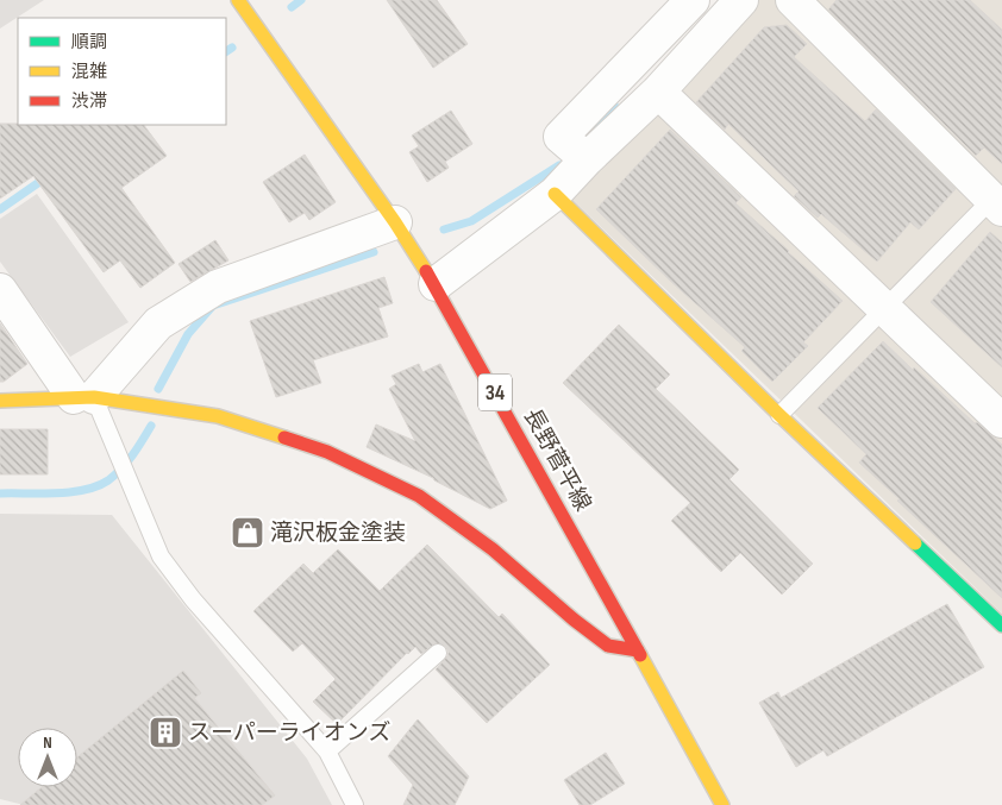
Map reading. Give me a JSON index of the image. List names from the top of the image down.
{
  "streets": {
    "street": ["34", "長野菅平線"]
  },
  "places": {
    "shop": ["滝沢板金塗装"],
    "building": ["スーパーライオンズ"]
  },
  "legend": ["順調", "混雑", "渋滞"],
  "north": "top"
}
